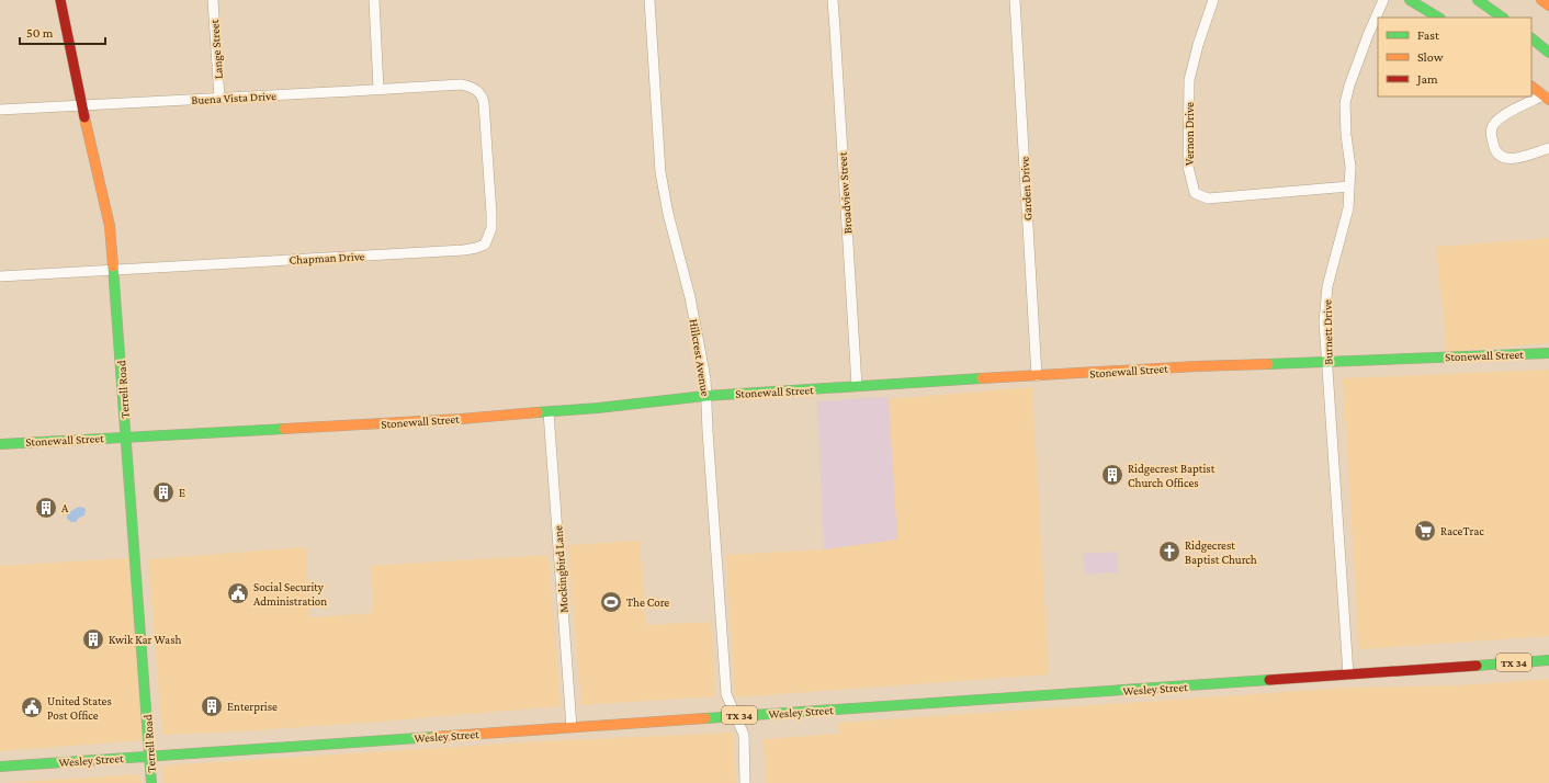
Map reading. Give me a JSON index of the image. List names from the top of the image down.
{
  "streets": {
    "main road": [
      "Stonewall Street",
      "Terrell Road",
      "TX 34",
      "Wesley Street"
    ],
    "street": [
      "Lange Street",
      "Buena Vista Drive",
      "Vernon Drive",
      "Garden Drive",
      "Broadview Street",
      "Chapman Drive",
      "Burnett Drive",
      "Hillcrest Avenue",
      "Mockingbird Lane"
    ]
  },
  "crossings": [
    ["Lange Street", "Buena Vista Drive"],
    ["Buena Vista Drive", "Chapman Drive"],
    ["Buena Vista Drive", "Terrell Road"],
    ["Vernon Drive", "Burnett Drive"],
    ["Garden Drive", "Stonewall Street"],
    ["Broadview Street", "Stonewall Street"],
    ["Chapman Drive", "Terrell Road"],
    ["Burnett Drive", "Stonewall Street"],
    ["Burnett Drive", "Wesley Street"],
    ["Stonewall Street", "Hillcrest Avenue"],
    ["Stonewall Street", "Terrell Road"],
    ["Stonewall Street", "Mockingbird Lane"],
    ["Hillcrest Avenue", "Wesley Street"],
    ["Terrell Road", "Wesley Street"],
    ["Mockingbird Lane", "Wesley Street"]
  ],
  "places": {
    "building": [
      "Ridgecrest Baptist Church Offices",
      "E",
      "A",
      "Kwik Kar Wash",
      "Enterprise"
    ],
    "supermarket": ["RaceTrac"],
    "church": ["Ridgecrest Baptist Church"],
    "public building": ["Social Security Administration", "United States Post Office"],
    "sports": ["The Core"]
  },
  "legend": ["Fast", "Slow", "Jam"],
  "scale_bar": "50 m"
}
